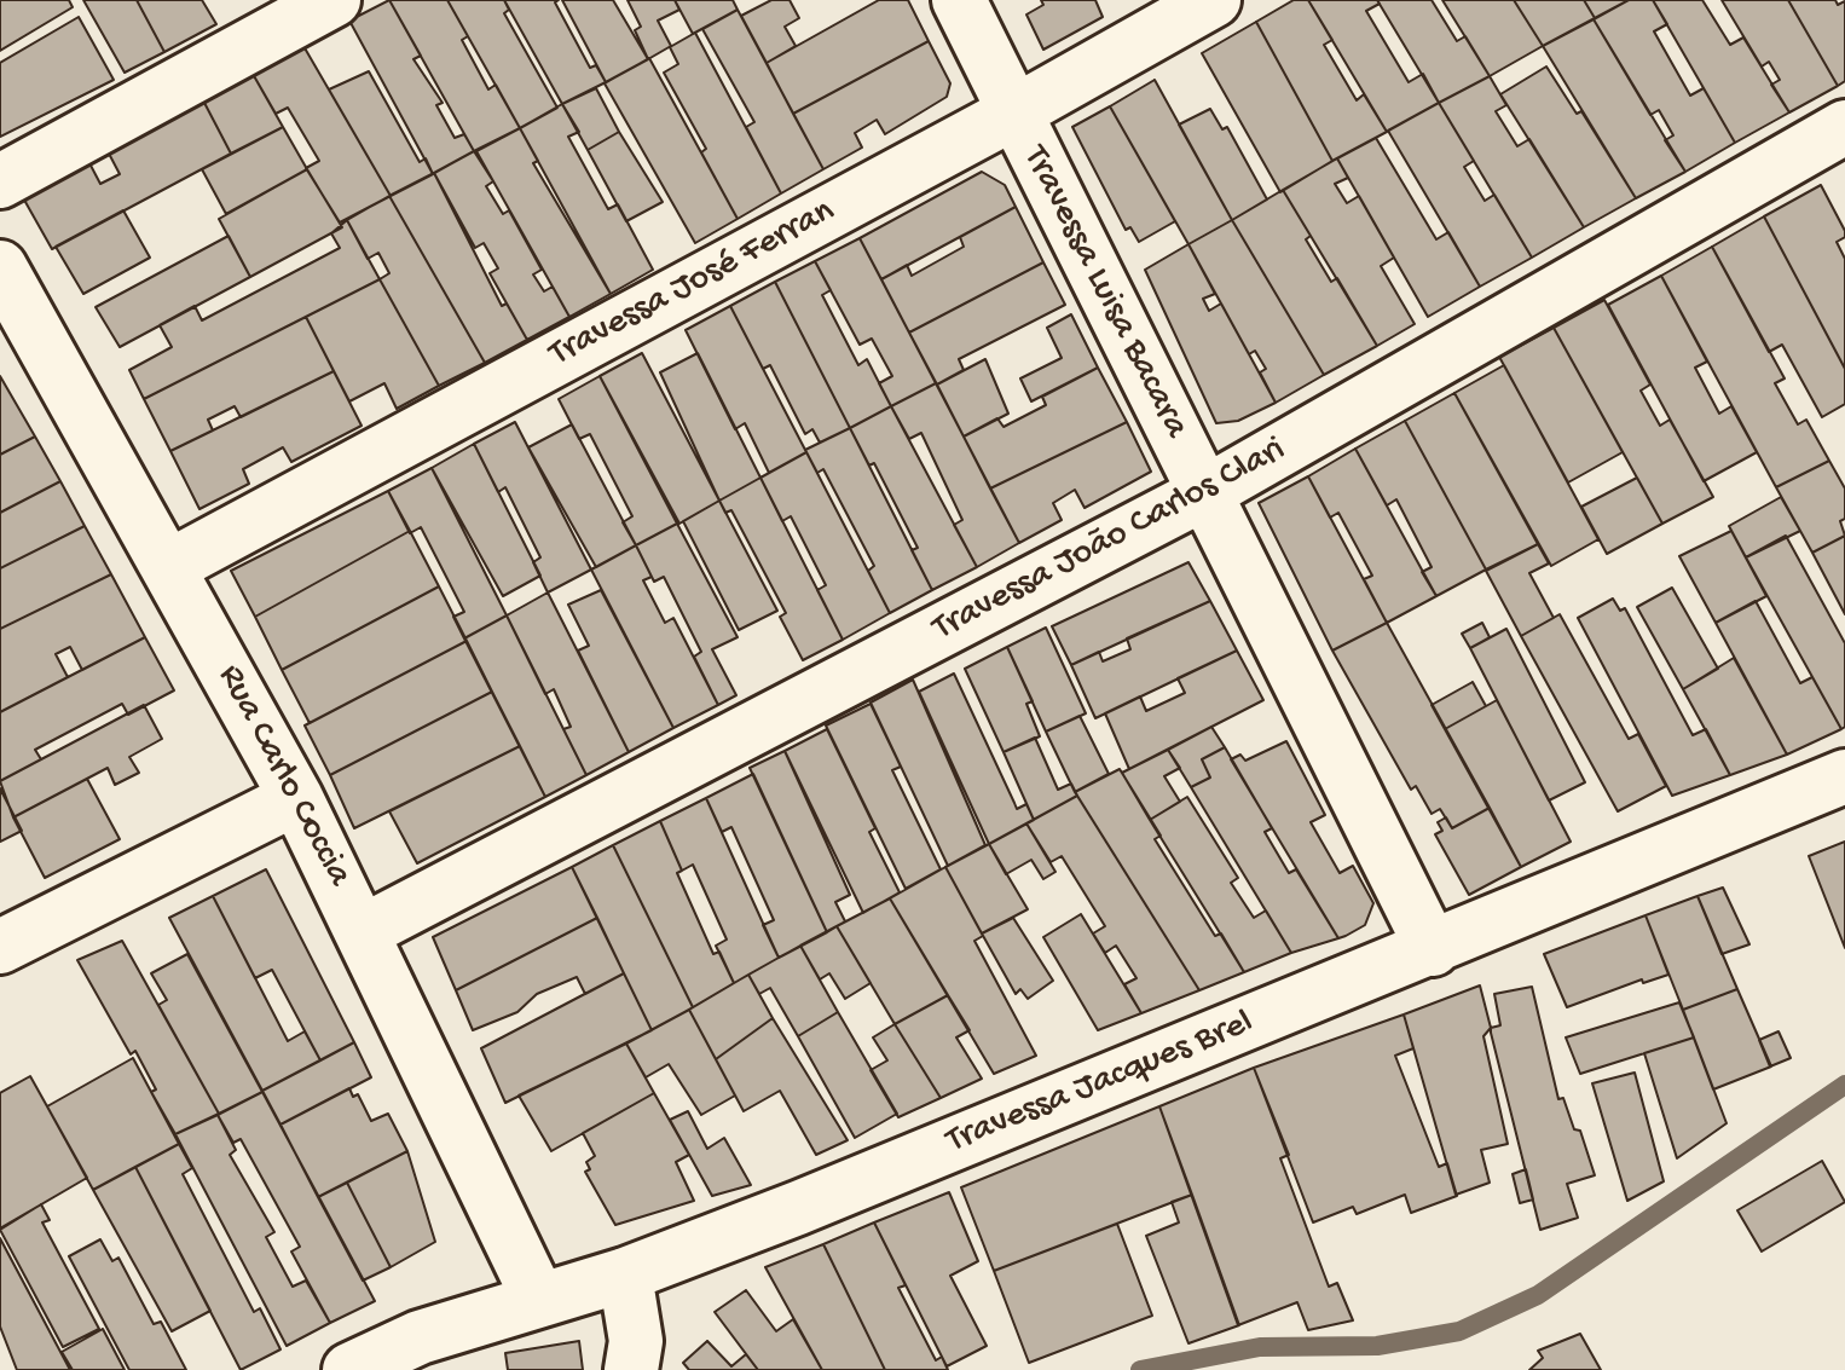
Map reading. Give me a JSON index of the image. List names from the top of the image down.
{
  "streets": {
    "street": [
      "Travessa José Ferran",
      "Travessa Luisa Bacara",
      "Travessa João Carlos Clari",
      "Rua Carlo Coccia",
      "Travessa Jacques Brel"
    ]
  },
  "crossings": [
    ["Travessa José Ferran", "Travessa Luisa Bacara"],
    ["Travessa José Ferran", "Rua Carlo Coccia"],
    ["Travessa Luisa Bacara", "Travessa João Carlos Clari"],
    ["Travessa Luisa Bacara", "Travessa Jacques Brel"],
    ["Travessa João Carlos Clari", "Rua Carlo Coccia"],
    ["Rua Carlo Coccia", "Travessa Jacques Brel"]
  ]
}
